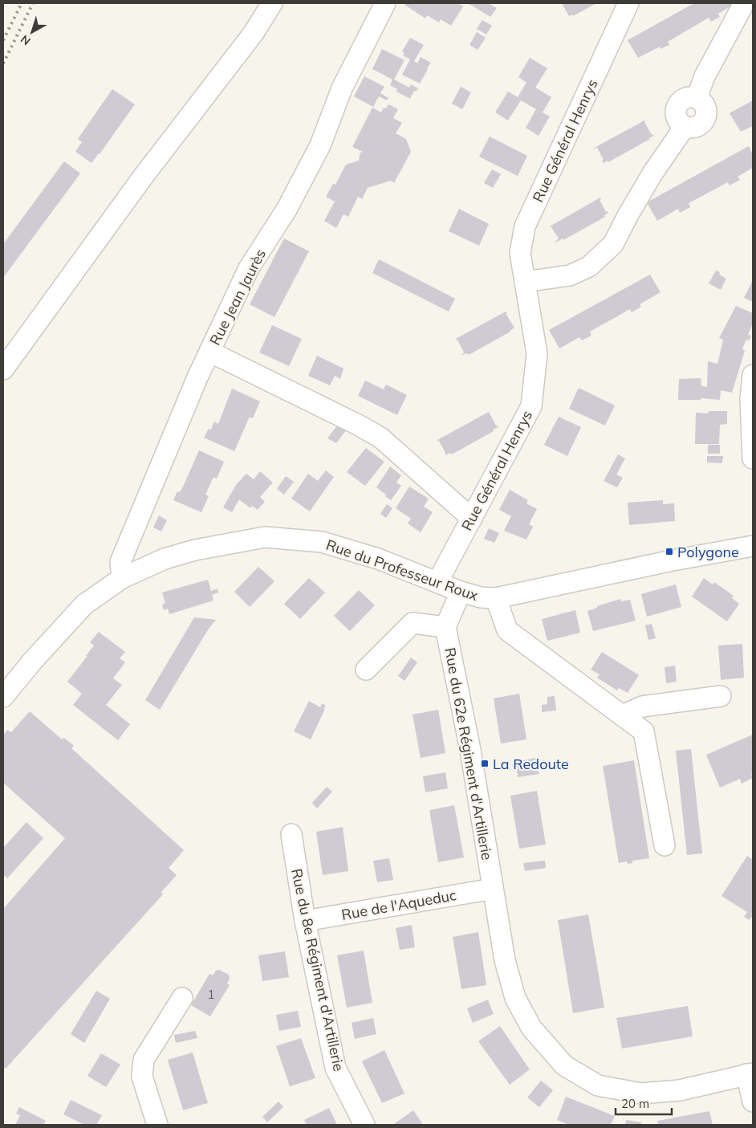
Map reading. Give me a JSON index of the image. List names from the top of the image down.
{
  "streets": {
    "street": [
      "Rue Général Henrys",
      "Rue Jean Jaurès",
      "Rue du Professeur Roux",
      "Rue du 62e Régiment d'Artillerie",
      "Rue de l'Aqueduc",
      "Rue du 8e Régiment d'Artillerie"
    ]
  },
  "crossings": [
    ["Rue Général Henrys", "Rue du Professeur Roux"],
    ["Rue Jean Jaurès", "Rue du Professeur Roux"],
    ["Rue du 62e Régiment d'Artillerie", "Rue de l'Aqueduc"],
    ["Rue de l'Aqueduc", "Rue du 8e Régiment d'Artillerie"]
  ],
  "places": {
    "transit": ["Polygone", "La Redoute"]
  },
  "house_numbers": ["1"],
  "scale_bar": "20 m",
  "north": "bottom left"
}
